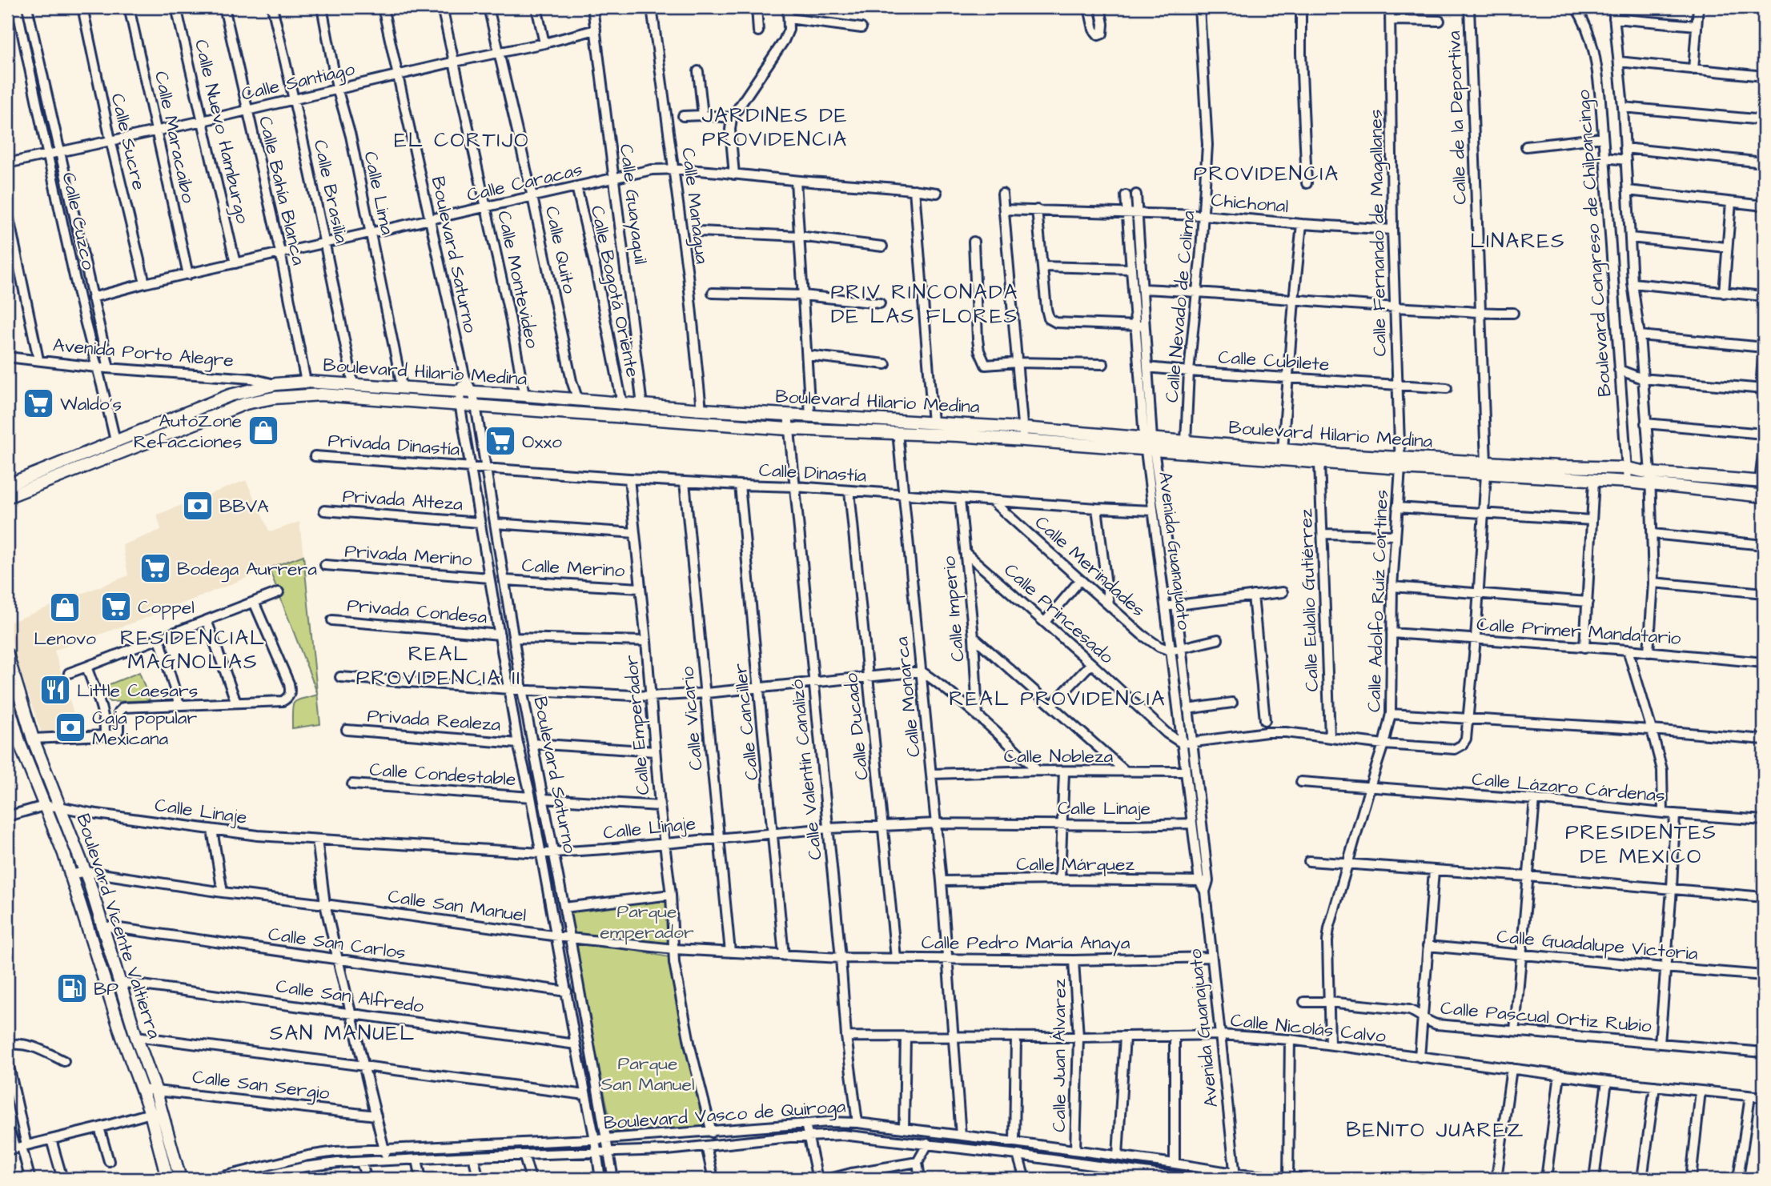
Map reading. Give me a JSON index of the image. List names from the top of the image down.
{
  "streets": {
    "main road": ["Boulevard Hilario Medina", "Boulevard Vicente Valtierra"],
    "street": [
      "Calle Santiago",
      "Calle de la Deportiva",
      "Calle Nuevo Hamburgo",
      "Calle Maracaibo",
      "Calle Sucre",
      "Calle Caracas",
      "Calle Bahía Blanca",
      "Calle Brasilia",
      "Calle Lima",
      "Chichonal",
      "Calle Guayaquil",
      "Calle Managua",
      "Calle Cuzco",
      "Calle Fernando de Magallanes",
      "Boulevard Congreso de Chilpancingo",
      "Calle Quito",
      "Boulevard Saturno",
      "Calle Montevideo",
      "Calle Bogotá Oriente",
      "Calle Nevado de Colima",
      "Avenida Porto Alegre",
      "Calle Cubilete",
      "Privada Dinastía",
      "Calle Dinastía",
      "Privada Alteza",
      "Avenida Guanajuato",
      "Privada Merino",
      "Calle Merindades",
      "Calle Merino",
      "Calle Eulalio Gutiérrez",
      "Calle Adolfo Ruíz Cortines",
      "Calle Imperio",
      "Privada Condesa",
      "Calle Princesado",
      "Calle Primer Mandatario",
      "Calle Monarca",
      "Calle Vicario",
      "Privada Realeza",
      "Calle Canciller",
      "Calle Emperador",
      "Calle Ducado",
      "Calle Nobleza",
      "Calle Valentín Canalizó",
      "Calle Condestable",
      "Calle Lázaro Cárdenas",
      "Calle Linaje",
      "Calle Márquez",
      "Calle San Manuel",
      "Calle Pedro María Anaya",
      "Calle San Carlos",
      "Calle Guadalupe Victoria",
      "Calle San Alfredo",
      "Calle Pascual Ortiz Rubio",
      "Calle Nicolás Calvo",
      "Calle Juan Álvarez",
      "Calle San Sergio",
      "Boulevard Vasco de Quiroga"
    ]
  },
  "crossings": [
    ["Calle Santiago", "Calle Nuevo Hamburgo"],
    ["Calle Santiago", "Calle Maracaibo"],
    ["Calle Santiago", "Calle Sucre"],
    ["Calle Santiago", "Calle Bahía Blanca"],
    ["Calle Santiago", "Calle Brasilia"],
    ["Calle Santiago", "Calle Lima"],
    ["Calle Santiago", "Calle Guayaquil"],
    ["Calle Santiago", "Calle Cuzco"],
    ["Calle Santiago", "Calle Quito"],
    ["Calle Santiago", "Boulevard Saturno"],
    ["Calle Santiago", "Calle Montevideo"],
    ["Calle de la Deportiva", "Boulevard Hilario Medina"],
    ["Calle de la Deportiva", "Calle Adolfo Ruíz Cortines"],
    ["Calle de la Deportiva", "Calle Primer Mandatario"],
    ["Calle Nuevo Hamburgo", "Calle Caracas"],
    ["Calle Maracaibo", "Calle Caracas"],
    ["Calle Sucre", "Calle Caracas"],
    ["Calle Caracas", "Calle Bahía Blanca"],
    ["Calle Caracas", "Calle Brasilia"],
    ["Calle Caracas", "Calle Lima"],
    ["Calle Caracas", "Calle Guayaquil"],
    ["Calle Caracas", "Calle Managua"],
    ["Calle Caracas", "Calle Cuzco"],
    ["Calle Caracas", "Calle Quito"],
    ["Calle Caracas", "Boulevard Saturno"],
    ["Calle Caracas", "Calle Montevideo"],
    ["Calle Caracas", "Calle Bogotá Oriente"],
    ["Calle Bahía Blanca", "Boulevard Hilario Medina"],
    ["Calle Brasilia", "Boulevard Hilario Medina"],
    ["Calle Lima", "Boulevard Hilario Medina"],
    ["Chichonal", "Calle Fernando de Magallanes"],
    ["Chichonal", "Calle Nevado de Colima"],
    ["Chichonal", "Avenida Guanajuato"],
    ["Calle Guayaquil", "Boulevard Hilario Medina"],
    ["Calle Managua", "Boulevard Hilario Medina"],
    ["Calle Cuzco", "Avenida Porto Alegre"],
    ["Calle Cuzco", "Boulevard Hilario Medina"],
    ["Calle Fernando de Magallanes", "Calle Cubilete"],
    ["Calle Fernando de Magallanes", "Boulevard Hilario Medina"],
    ["Calle Fernando de Magallanes", "Calle Adolfo Ruíz Cortines"],
    ["Boulevard Congreso de Chilpancingo", "Boulevard Hilario Medina"],
    ["Boulevard Congreso de Chilpancingo", "Calle Primer Mandatario"],
    ["Calle Quito", "Boulevard Hilario Medina"],
    ["Boulevard Saturno", "Boulevard Hilario Medina"],
    ["Boulevard Saturno", "Privada Dinastía"],
    ["Boulevard Saturno", "Calle Dinastía"],
    ["Boulevard Saturno", "Privada Alteza"],
    ["Boulevard Saturno", "Privada Merino"],
    ["Boulevard Saturno", "Calle Merino"],
    ["Boulevard Saturno", "Privada Condesa"],
    ["Boulevard Saturno", "Privada Realeza"],
    ["Boulevard Saturno", "Calle Condestable"],
    ["Boulevard Saturno", "Calle Linaje"],
    ["Boulevard Saturno", "Calle San Manuel"],
    ["Boulevard Saturno", "Calle San Carlos"],
    ["Boulevard Saturno", "Calle San Alfredo"],
    ["Boulevard Saturno", "Boulevard Vasco de Quiroga"],
    ["Calle Montevideo", "Boulevard Hilario Medina"],
    ["Calle Bogotá Oriente", "Boulevard Hilario Medina"],
    ["Calle Nevado de Colima", "Calle Cubilete"],
    ["Calle Nevado de Colima", "Boulevard Hilario Medina"],
    ["Avenida Porto Alegre", "Boulevard Hilario Medina"],
    ["Calle Cubilete", "Avenida Guanajuato"],
    ["Boulevard Hilario Medina", "Avenida Guanajuato"],
    ["Boulevard Hilario Medina", "Calle Eulalio Gutiérrez"],
    ["Boulevard Hilario Medina", "Calle Adolfo Ruíz Cortines"],
    ["Boulevard Hilario Medina", "Calle Monarca"],
    ["Boulevard Hilario Medina", "Calle Valentín Canalizó"],
    ["Privada Dinastía", "Calle Dinastía"],
    ["Calle Dinastía", "Avenida Guanajuato"],
    ["Calle Dinastía", "Calle Merindades"],
    ["Calle Dinastía", "Calle Imperio"],
    ["Calle Dinastía", "Calle Monarca"],
    ["Calle Dinastía", "Calle Vicario"],
    ["Calle Dinastía", "Calle Canciller"],
    ["Calle Dinastía", "Calle Emperador"],
    ["Calle Dinastía", "Calle Ducado"],
    ["Calle Dinastía", "Calle Valentín Canalizó"],
    ["Avenida Guanajuato", "Calle Merindades"],
    ["Avenida Guanajuato", "Calle Princesado"],
    ["Avenida Guanajuato", "Calle Nobleza"],
    ["Avenida Guanajuato", "Calle Linaje"],
    ["Avenida Guanajuato", "Calle Márquez"],
    ["Avenida Guanajuato", "Calle Pedro María Anaya"],
    ["Avenida Guanajuato", "Calle Nicolás Calvo"],
    ["Avenida Guanajuato", "Boulevard Vasco de Quiroga"],
    ["Calle Merino", "Calle Emperador"],
    ["Calle Adolfo Ruíz Cortines", "Calle Primer Mandatario"],
    ["Calle Adolfo Ruíz Cortines", "Calle Lázaro Cárdenas"],
    ["Calle Adolfo Ruíz Cortines", "Calle Pascual Ortiz Rubio"],
    ["Calle Adolfo Ruíz Cortines", "Calle Nicolás Calvo"],
    ["Calle Imperio", "Calle Princesado"],
    ["Calle Monarca", "Calle Nobleza"],
    ["Calle Monarca", "Calle Linaje"],
    ["Calle Monarca", "Calle Márquez"],
    ["Calle Monarca", "Calle Pedro María Anaya"],
    ["Calle Monarca", "Calle Nicolás Calvo"],
    ["Calle Monarca", "Boulevard Vasco de Quiroga"],
    ["Calle Vicario", "Calle Linaje"],
    ["Calle Vicario", "Calle San Manuel"],
    ["Calle Canciller", "Calle Linaje"],
    ["Calle Canciller", "Calle San Manuel"],
    ["Calle Emperador", "Calle Linaje"],
    ["Calle Emperador", "Calle San Manuel"],
    ["Calle Emperador", "Boulevard Vasco de Quiroga"],
    ["Calle Ducado", "Calle Linaje"],
    ["Calle Ducado", "Calle Pedro María Anaya"],
    ["Calle Valentín Canalizó", "Calle Linaje"],
    ["Calle Valentín Canalizó", "Calle San Manuel"],
    ["Calle Valentín Canalizó", "Calle Pedro María Anaya"],
    ["Calle Valentín Canalizó", "Calle Nicolás Calvo"],
    ["Calle Valentín Canalizó", "Boulevard Vasco de Quiroga"],
    ["Calle Linaje", "Boulevard Vicente Valtierra"],
    ["Calle San Manuel", "Boulevard Vicente Valtierra"],
    ["Calle San Manuel", "Calle Pedro María Anaya"],
    ["Boulevard Vicente Valtierra", "Calle San Carlos"],
    ["Boulevard Vicente Valtierra", "Calle San Alfredo"],
    ["Boulevard Vicente Valtierra", "Calle San Sergio"],
    ["Calle Pedro María Anaya", "Calle Juan Álvarez"],
    ["Calle Nicolás Calvo", "Calle Juan Álvarez"],
    ["Calle Juan Álvarez", "Boulevard Vasco de Quiroga"]
  ],
  "districts": [
    "JARDINES DE PROVIDENCIA",
    "EL CORTIJO",
    "PROVIDENCIA",
    "LINARES",
    "PRIV RINCONADA DE LAS FLORES",
    "RESIDENCIAL MAGNOLIAS",
    "REAL PROVIDENCIA II",
    "REAL PROVIDENCIA",
    "PRESIDENTES DE MEXICO",
    "SAN MANUEL",
    "BENITO JUAREZ"
  ],
  "parks": ["Parque emperador", "Parque San Manuel"],
  "places": {
    "supermarket": [
      "Waldo's",
      "Oxxo",
      "Bodega Aurrera",
      "Coppel"
    ],
    "shop": ["AutoZone Refacciones", "Lenovo"],
    "bank": ["BBVA", "Caja popular Mexicana"],
    "restaurant": ["Little Caesars"],
    "fuel station": ["BP"]
  }
}
